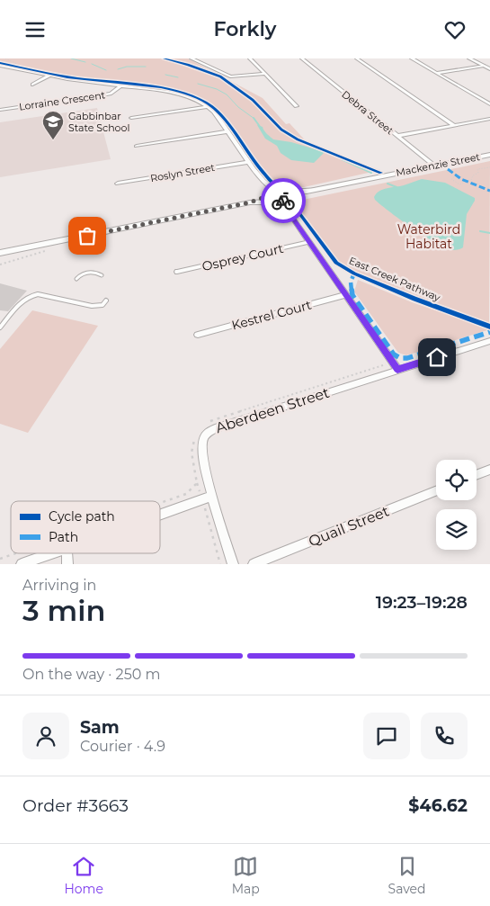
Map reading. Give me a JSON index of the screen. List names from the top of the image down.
{
  "streets": {
    "main road": ["Mackenzie Street"],
    "street": [
      "Lorraine Crescent",
      "Debra Street",
      "Roslyn Street",
      "Osprey Court",
      "Kestrel Court",
      "Aberdeen Street",
      "Quail Street"
    ],
    "cycle path": ["East Creek Pathway"]
  },
  "crossings": [
    ["Debra Street", "Mackenzie Street"]
  ],
  "parks": ["Waterbird Habitat"],
  "places": {
    "school or university": ["Gabbinbar State School"]
  },
  "legend": ["Cycle path", "Path"],
  "page": {
    "header": "Forkly",
    "heading": ["3 min", "Arriving in", "19:23–19:28"],
    "panel": [
      "Sam",
      "Courier · 4.9",
      "Order #3663",
      "$46.62"
    ],
    "bar": "On the way · 250 m",
    "tabs": ["Home", "Map", "Saved"]
  }
}
